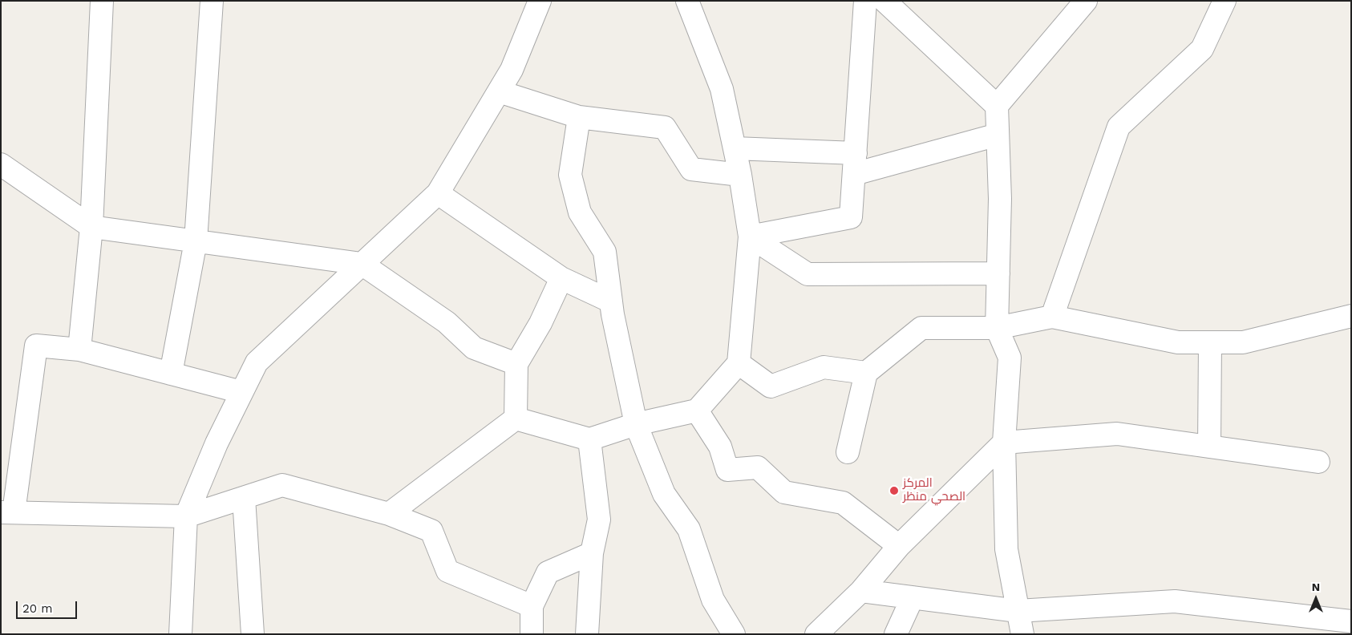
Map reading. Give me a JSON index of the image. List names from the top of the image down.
{
  "places": ["المركز الصحي منظر"],
  "scale_bar": "20 m",
  "north": "top"
}
